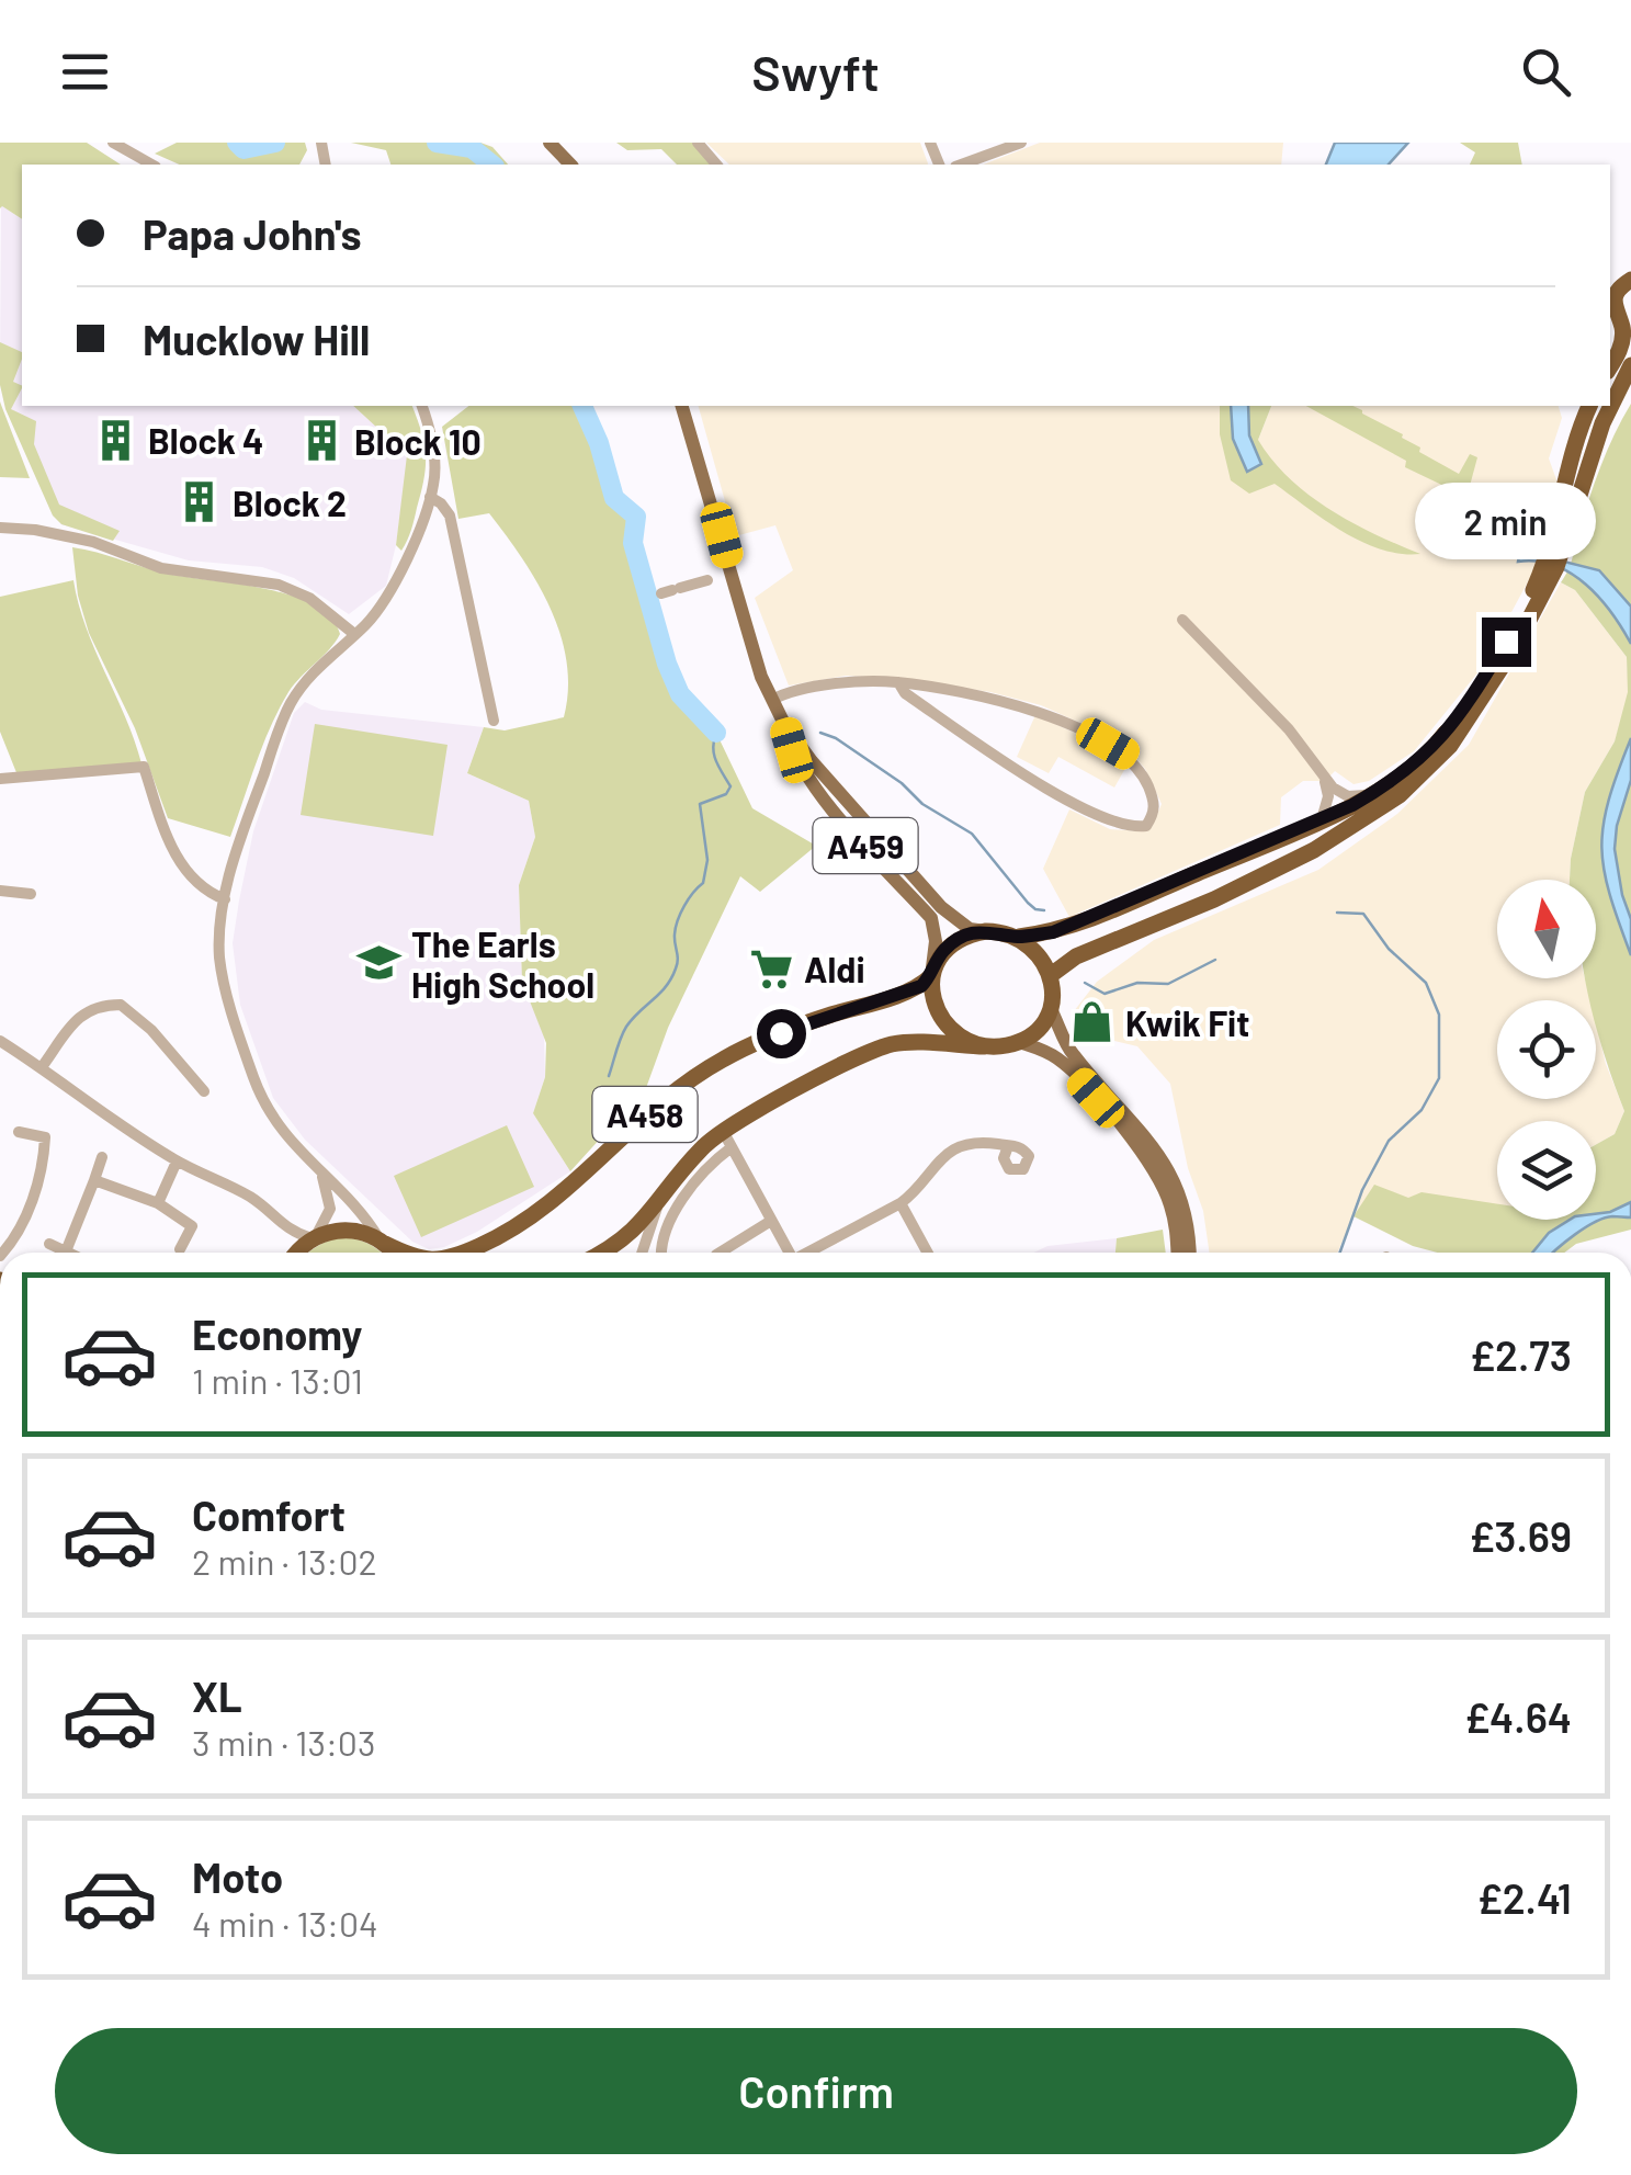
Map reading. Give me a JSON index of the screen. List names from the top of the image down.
{
  "streets": {
    "highway": ["A458"],
    "main road": ["A459"]
  },
  "crossings": [
    ["A459", "A458"]
  ],
  "places": {
    "building": ["Block 4", "Block 10", "Block 2"],
    "school or university": ["The Earls High School"],
    "supermarket": ["Aldi"],
    "shop": ["Kwik Fit"]
  },
  "north": "top",
  "page": {
    "header": "Swyft",
    "banner": ["Papa John's", "Mucklow Hill"],
    "bubble": "2 min",
    "list": [
      {
        "name": "Economy",
        "note": "1 min · 13:01",
        "value": "£2.73"
      },
      {
        "name": "Comfort",
        "note": "2 min · 13:02",
        "value": "£3.69"
      },
      {
        "name": "XL",
        "note": "3 min · 13:03",
        "value": "£4.64"
      },
      {
        "name": "Moto",
        "note": "4 min · 13:04",
        "value": "£2.41"
      }
    ],
    "buttons": "Confirm"
  }
}
